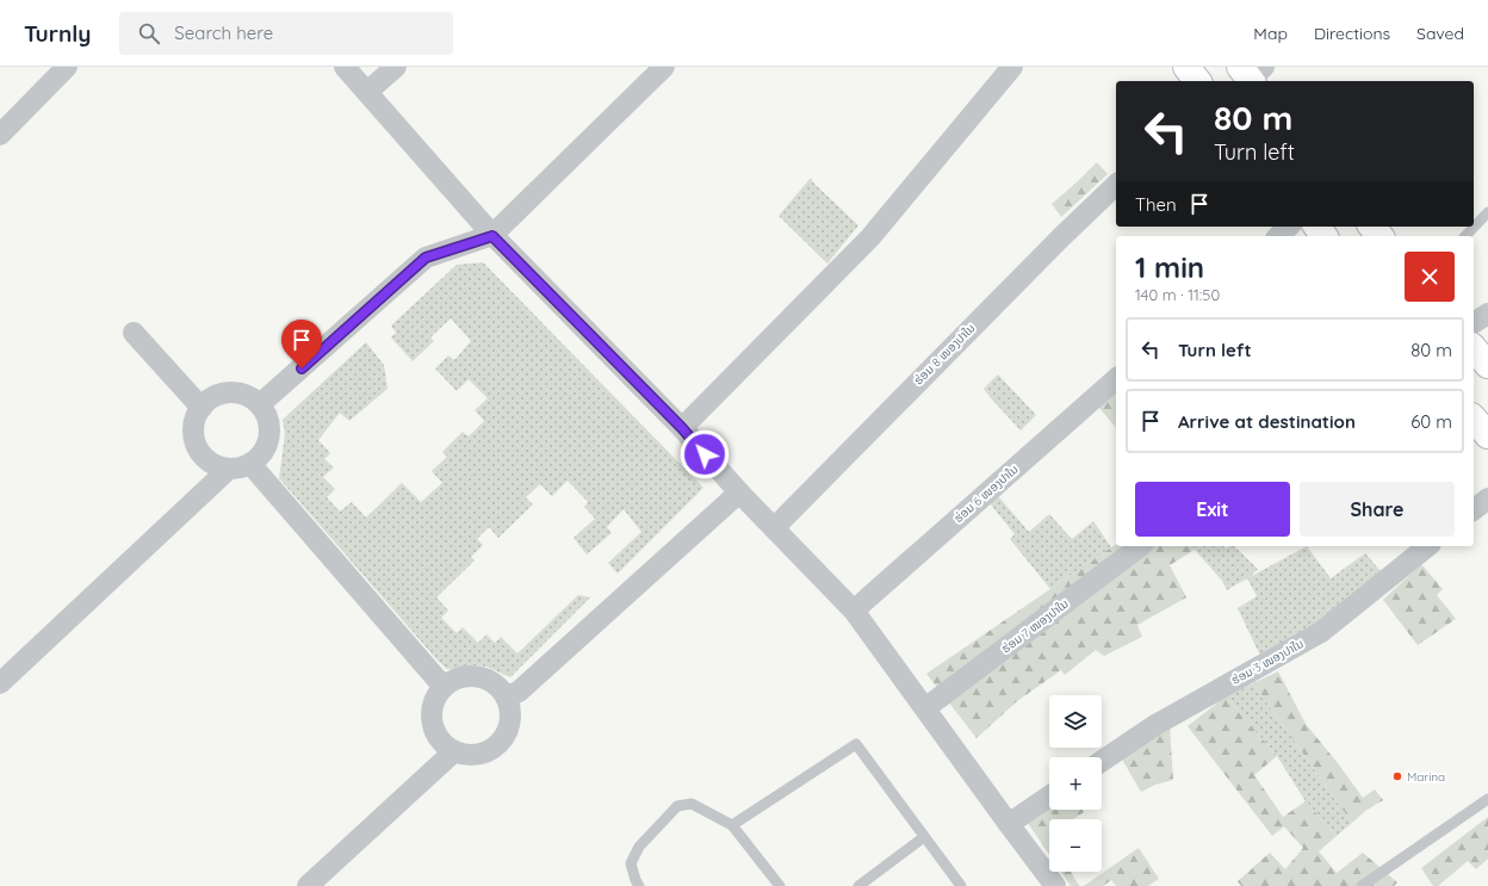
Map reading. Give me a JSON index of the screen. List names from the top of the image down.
{
  "streets": {
    "street": [
      "ຮ່ອມ 8 ໜອງປາໃນ",
      "ຮ່ອມ 6 ໜອງປາໃນ",
      "ຮ່ອມ 7 ໜອງປາໃນ",
      "ຮ່ອມ 3 ໜອງປາໃນ"
    ]
  },
  "places": ["Marina"],
  "page": {
    "header": "Turnly",
    "search": "Search here",
    "nav": ["Map", "Directions", "Saved"],
    "turn": ["80 m", "Turn left"],
    "then": "Then",
    "heading": ["1 min", "140 m · 11:50"],
    "list": [
      {
        "name": "Turn left",
        "value": "80 m"
      },
      {
        "name": "Arrive at destination",
        "value": "60 m"
      }
    ],
    "buttons": ["Exit", "Share"],
    "map_buttons": ["+", "−"]
  }
}
